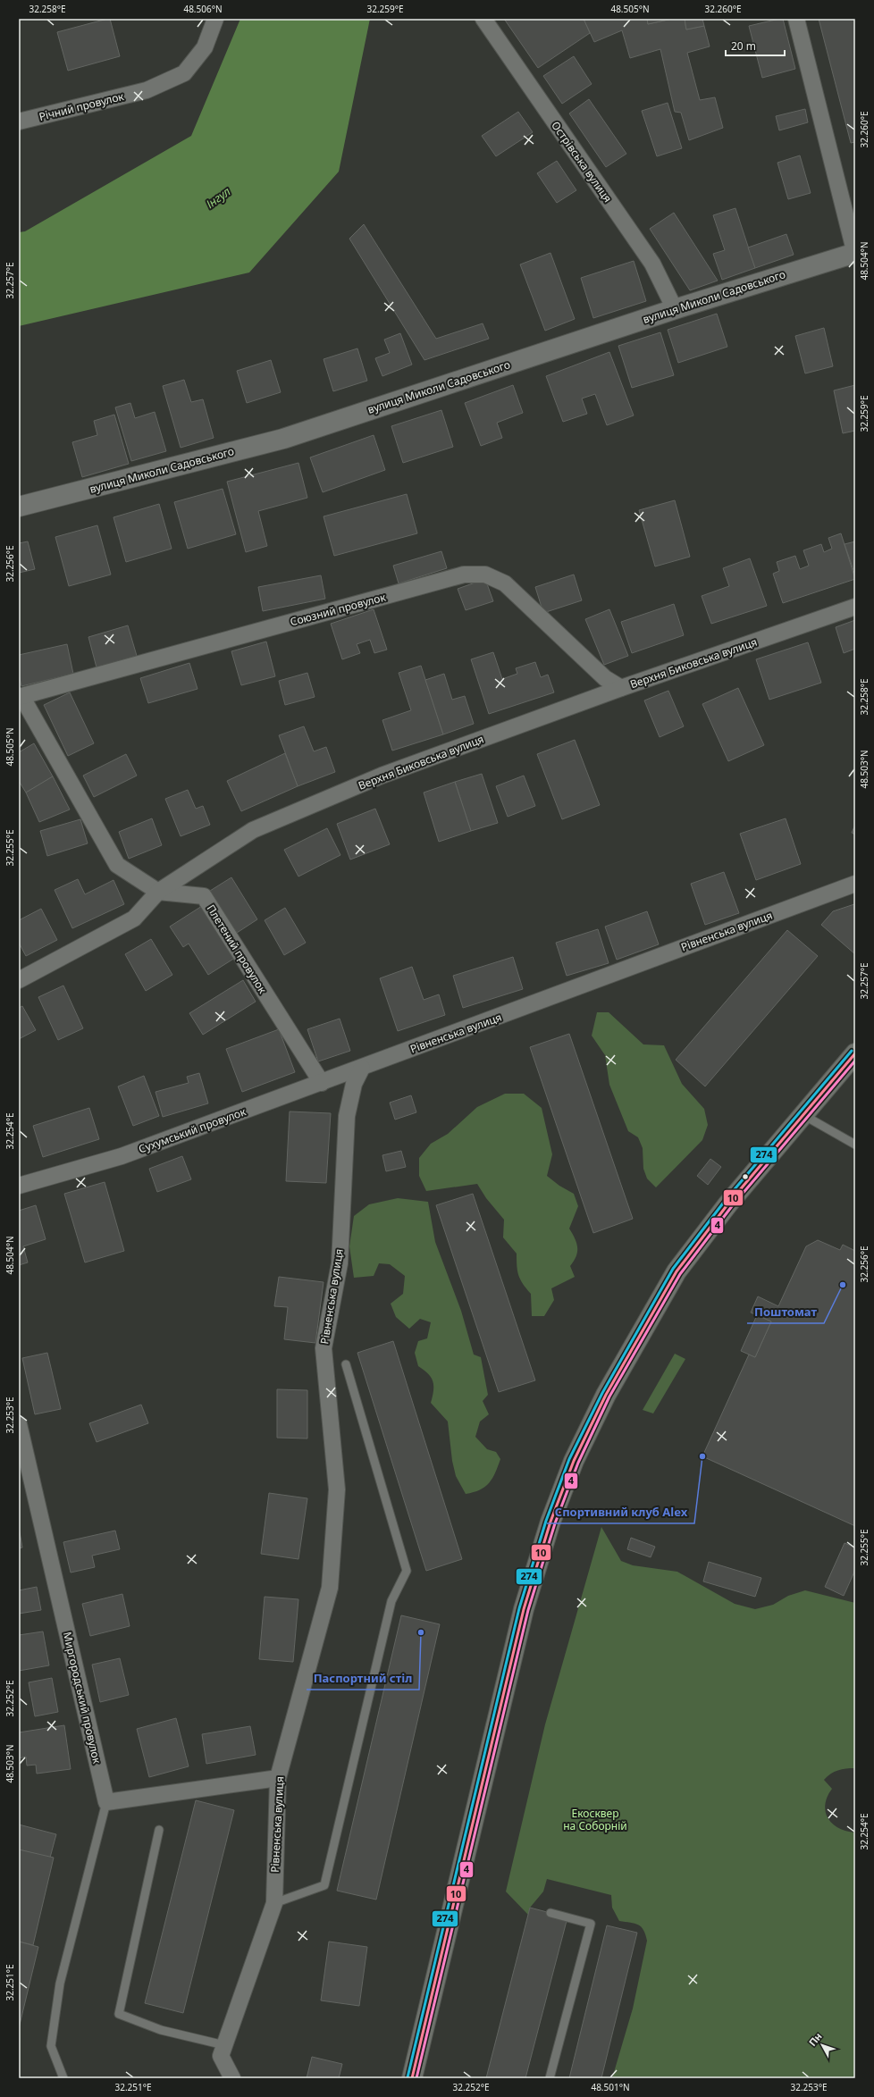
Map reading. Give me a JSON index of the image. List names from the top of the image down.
{
  "streets": {
    "street": [
      "Річний провулок",
      "Острівська вулиця",
      "вулиця Миколи Садовського",
      "Союзний провулок",
      "Верхня Биковська вулиця",
      "Рівненська вулиця",
      "Плетений провулок",
      "Сухумський провулок",
      "Миргородський провулок"
    ]
  },
  "crossings": [
    ["Острівська вулиця", "вулиця Миколи Садовського"],
    ["Союзний провулок", "Верхня Биковська вулиця"],
    ["Союзний провулок", "Плетений провулок"],
    ["Верхня Биковська вулиця", "Плетений провулок"],
    ["Рівненська вулиця", "Сухумський провулок"],
    ["Плетений провулок", "Сухумський провулок"]
  ],
  "water": ["Інгул"],
  "parks": ["Екосквер на Соборній"],
  "places": ["Поштомат", "Спортивний клуб Alex", "Паспортний стіл"],
  "lines": ["transit line 274", "transit line 10", "transit line 4"],
  "scale_bar": "20 m",
  "north": "top left",
  "coordinates": [
    "32.258°E",
    "48.506°N",
    "32.259°E",
    "48.505°N",
    "32.260°E",
    "48.504°N",
    "32.257°E",
    "32.256°E",
    "48.503°N",
    "32.255°E",
    "32.254°E",
    "32.253°E",
    "32.252°E",
    "32.251°E",
    "48.501°N"
  ]
}
